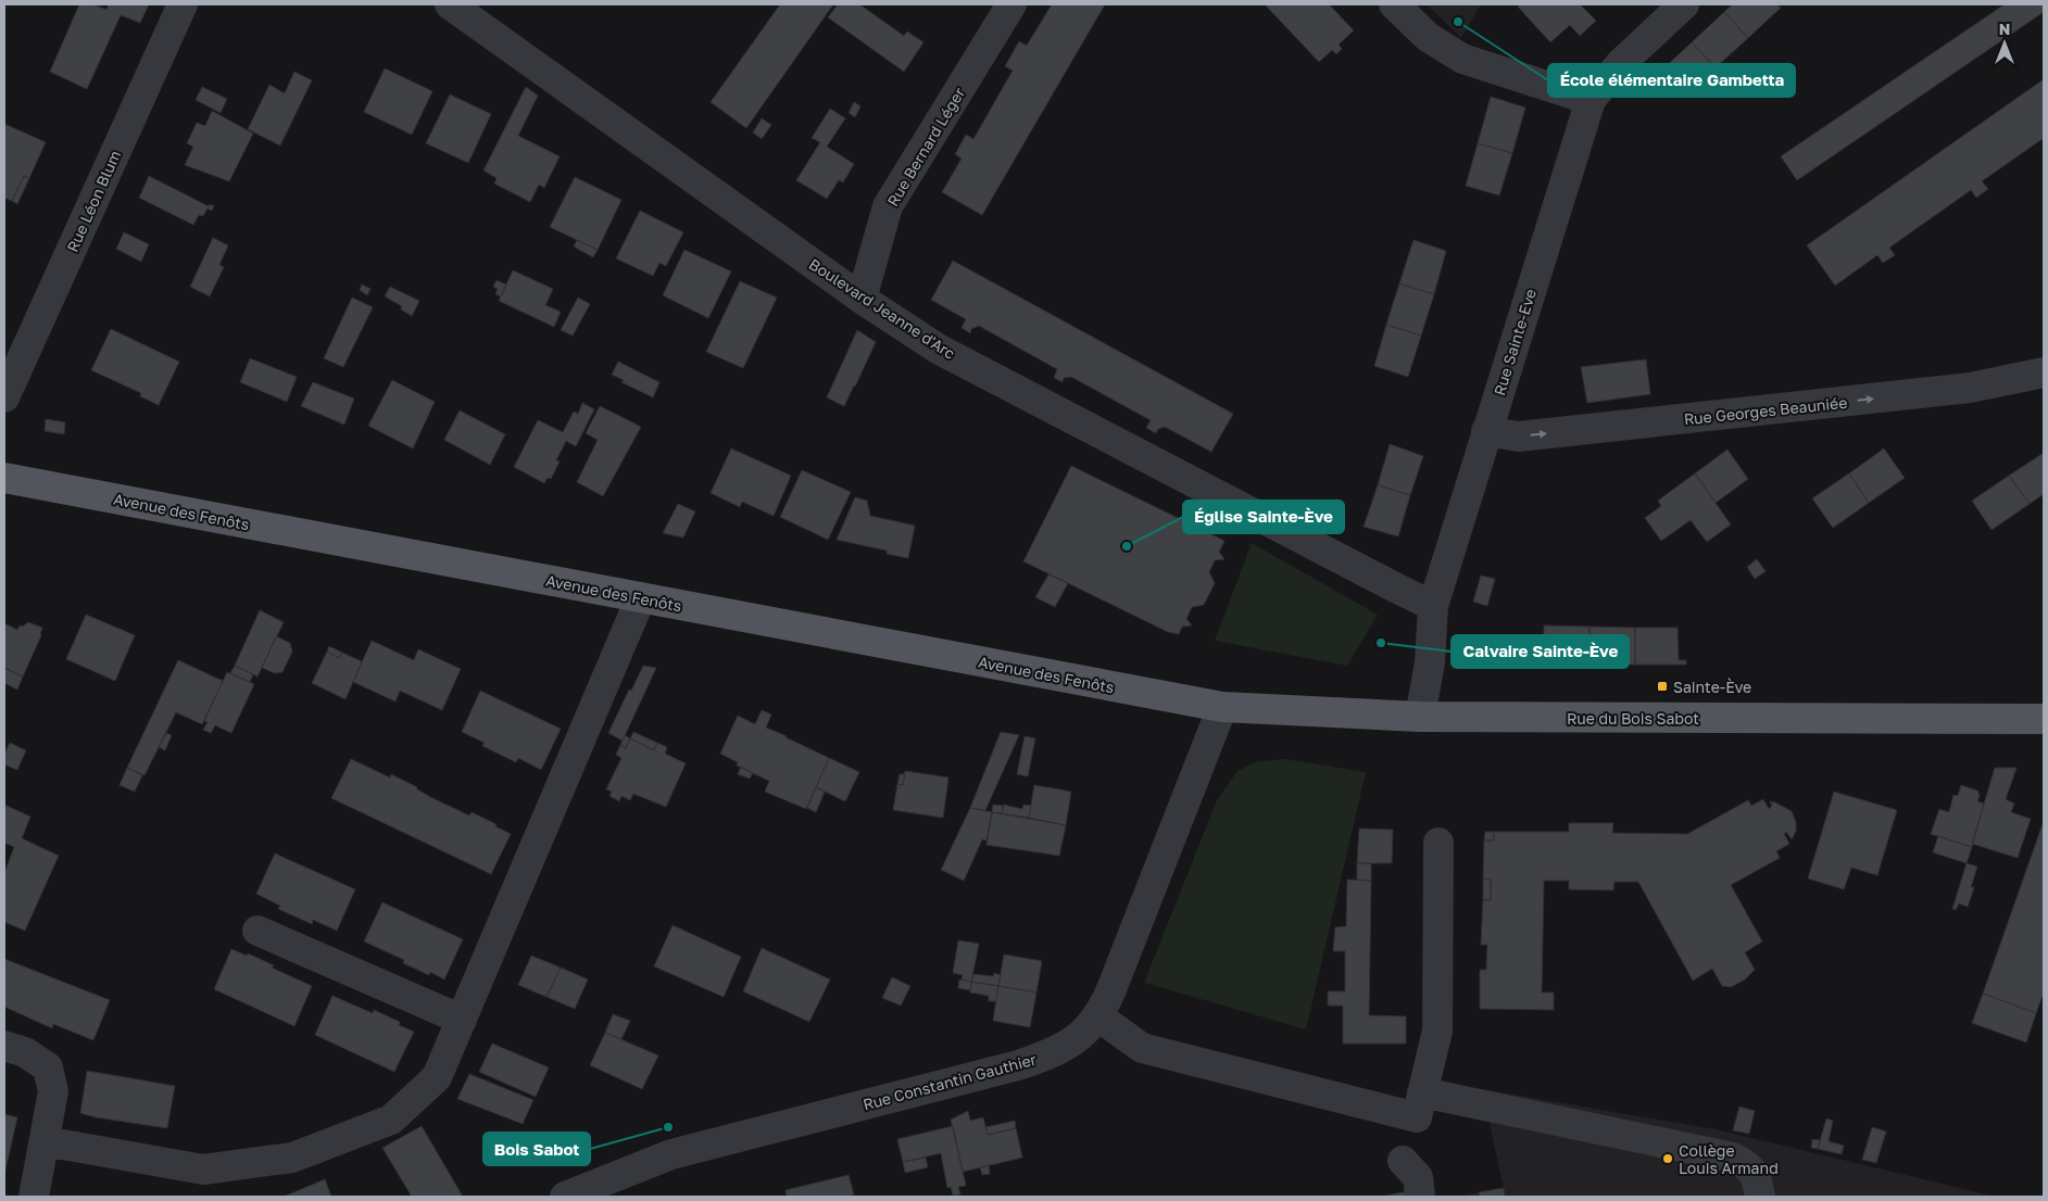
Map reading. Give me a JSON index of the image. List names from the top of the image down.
{
  "streets": {
    "main road": ["Avenue des Fenôts", "Rue du Bois Sabot"],
    "street": [
      "Rue Bernard Léger",
      "Rue Léon Blum",
      "Boulevard Jeanne d'Arc",
      "Rue Sainte-Eve",
      "Rue Georges Beauniée",
      "Rue Constantin Gauthier"
    ]
  },
  "crossings": [
    ["Rue Bernard Léger", "Boulevard Jeanne d'Arc"],
    ["Boulevard Jeanne d'Arc", "Rue Sainte-Eve"],
    ["Rue Sainte-Eve", "Rue Georges Beauniée"],
    ["Rue Sainte-Eve", "Rue du Bois Sabot"],
    ["Avenue des Fenôts", "Rue du Bois Sabot"],
    ["Avenue des Fenôts", "Rue Constantin Gauthier"],
    ["Rue du Bois Sabot", "Rue Constantin Gauthier"]
  ],
  "one_way": ["Rue Georges Beauniée"],
  "places": {
    "other": [
      "École élémentaire Gambetta",
      "Église Sainte-Ève",
      "Calvaire Sainte-Ève",
      "Bois Sabot",
      "Collège Louis Armand"
    ],
    "transit": ["Sainte-Ève"]
  },
  "north": "top"
}
